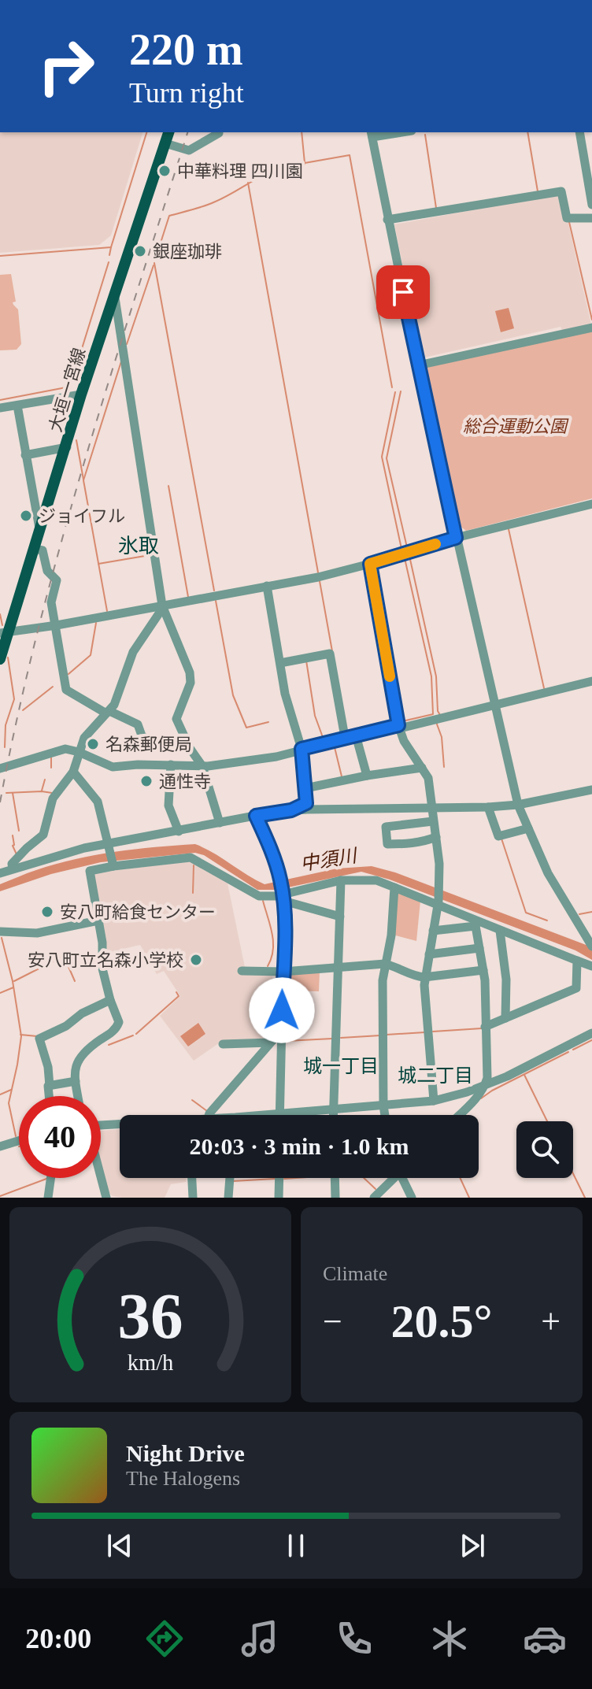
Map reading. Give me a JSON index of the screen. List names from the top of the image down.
{
  "streets": {
    "main road": ["大垣一宮線"]
  },
  "districts": ["氷取", "城一丁目", "城二丁目"],
  "water": ["中須川"],
  "parks": ["総合運動公園"],
  "places": [
    "中華料理 四川園",
    "銀座珈琲",
    "ジョイフル",
    "名森郵便局",
    "通性寺",
    "安八町給食センター",
    "安八町立名森小学校"
  ],
  "page": {
    "turn": ["220 m", "Turn right"],
    "limit": "40",
    "trip": "20:03 · 3 min · 1.0 km",
    "tile": "Climate",
    "heat": ["−", "20.5°", "+"],
    "song": ["Night Drive", "The Halogens"],
    "tabs": "20:00",
    "gauge": ["36", "km/h"]
  }
}
